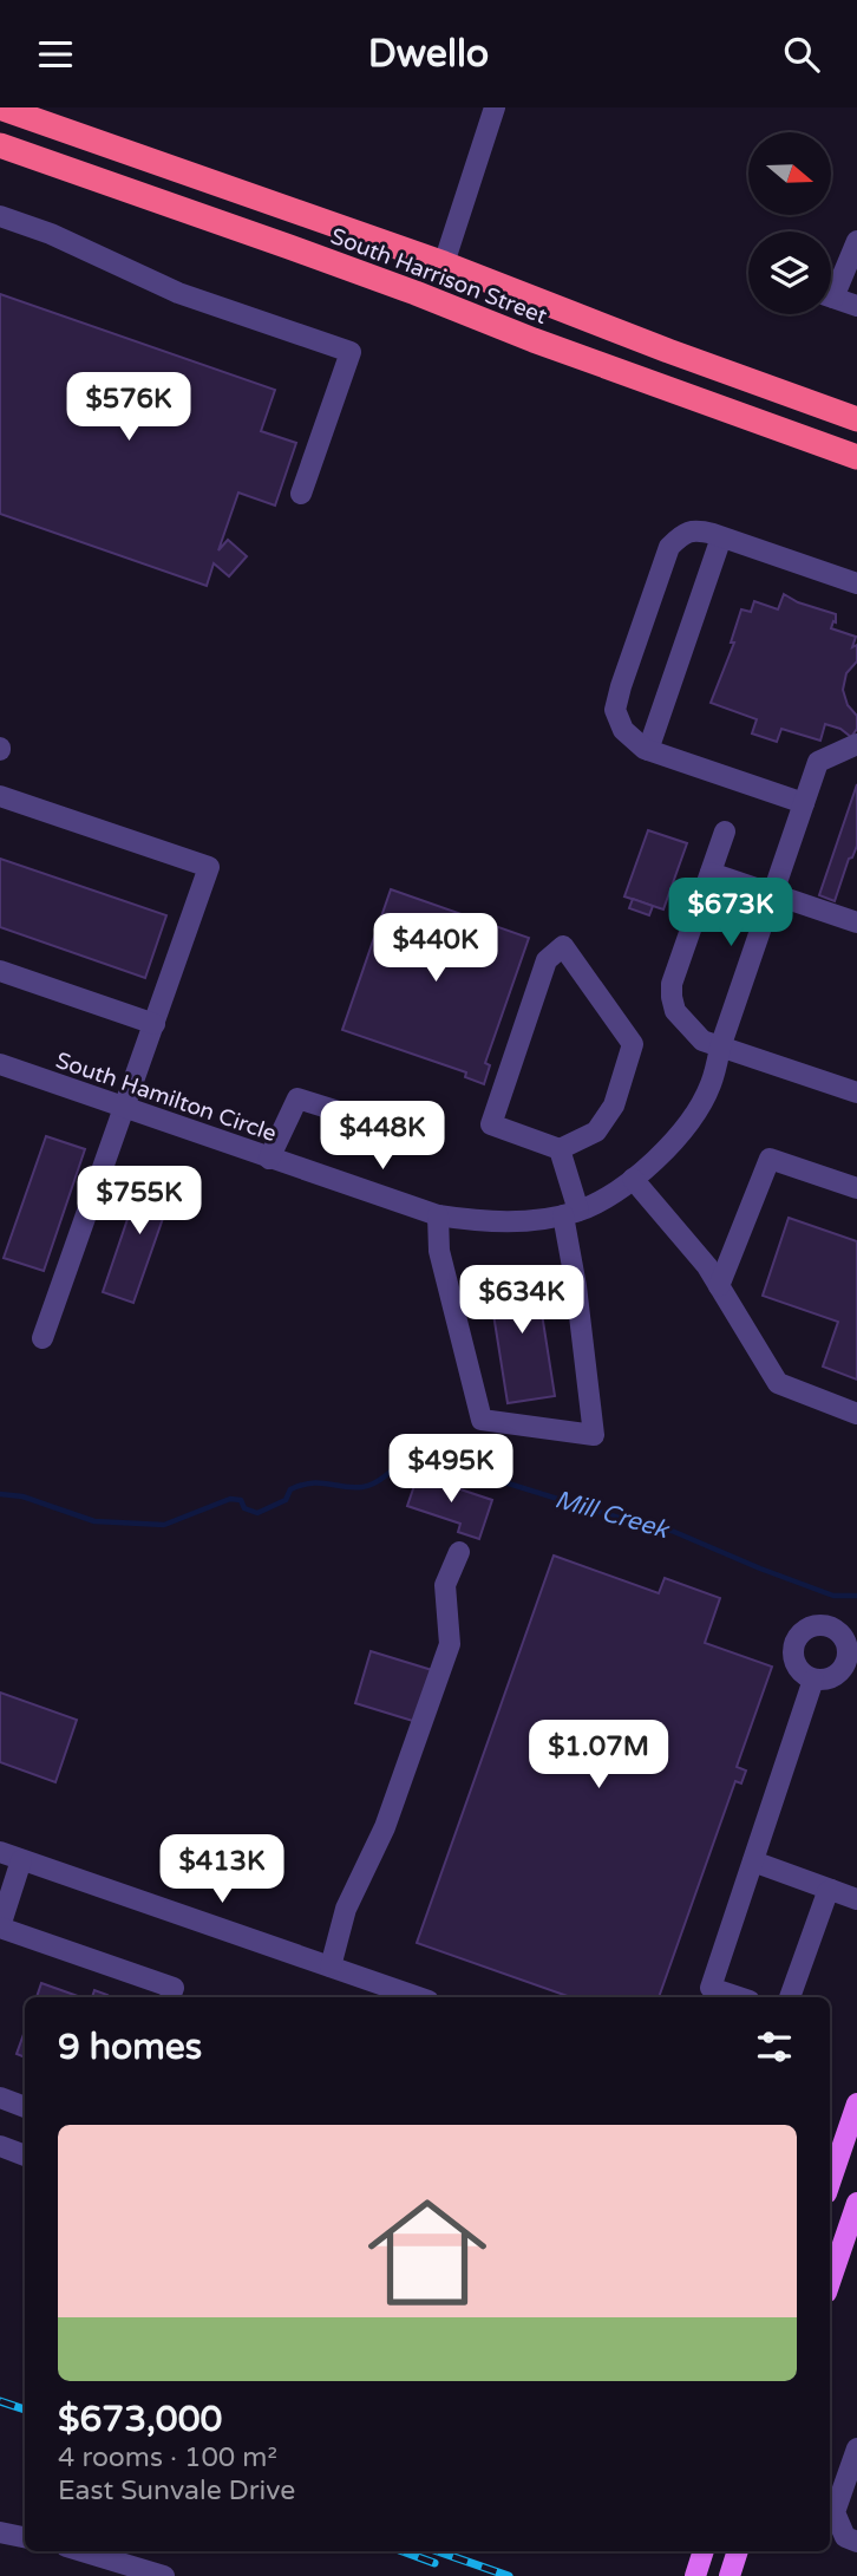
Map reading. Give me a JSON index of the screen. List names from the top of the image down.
{
  "streets": {
    "highway": ["South Harrison Street"],
    "street": ["South Hamilton Circle"]
  },
  "water": ["Mill Creek"],
  "north": "right",
  "page": {
    "header": "Dwello",
    "price": [
      "$576K",
      "$673K",
      "$440K",
      "$448K",
      "$755K",
      "$634K",
      "$495K",
      "$1.07M",
      "$413K"
    ],
    "heading": "9 homes",
    "list": [
      {
        "name": "$673,000",
        "note": "4 rooms · 100 m² · East Sunvale Drive"
      }
    ]
  }
}
